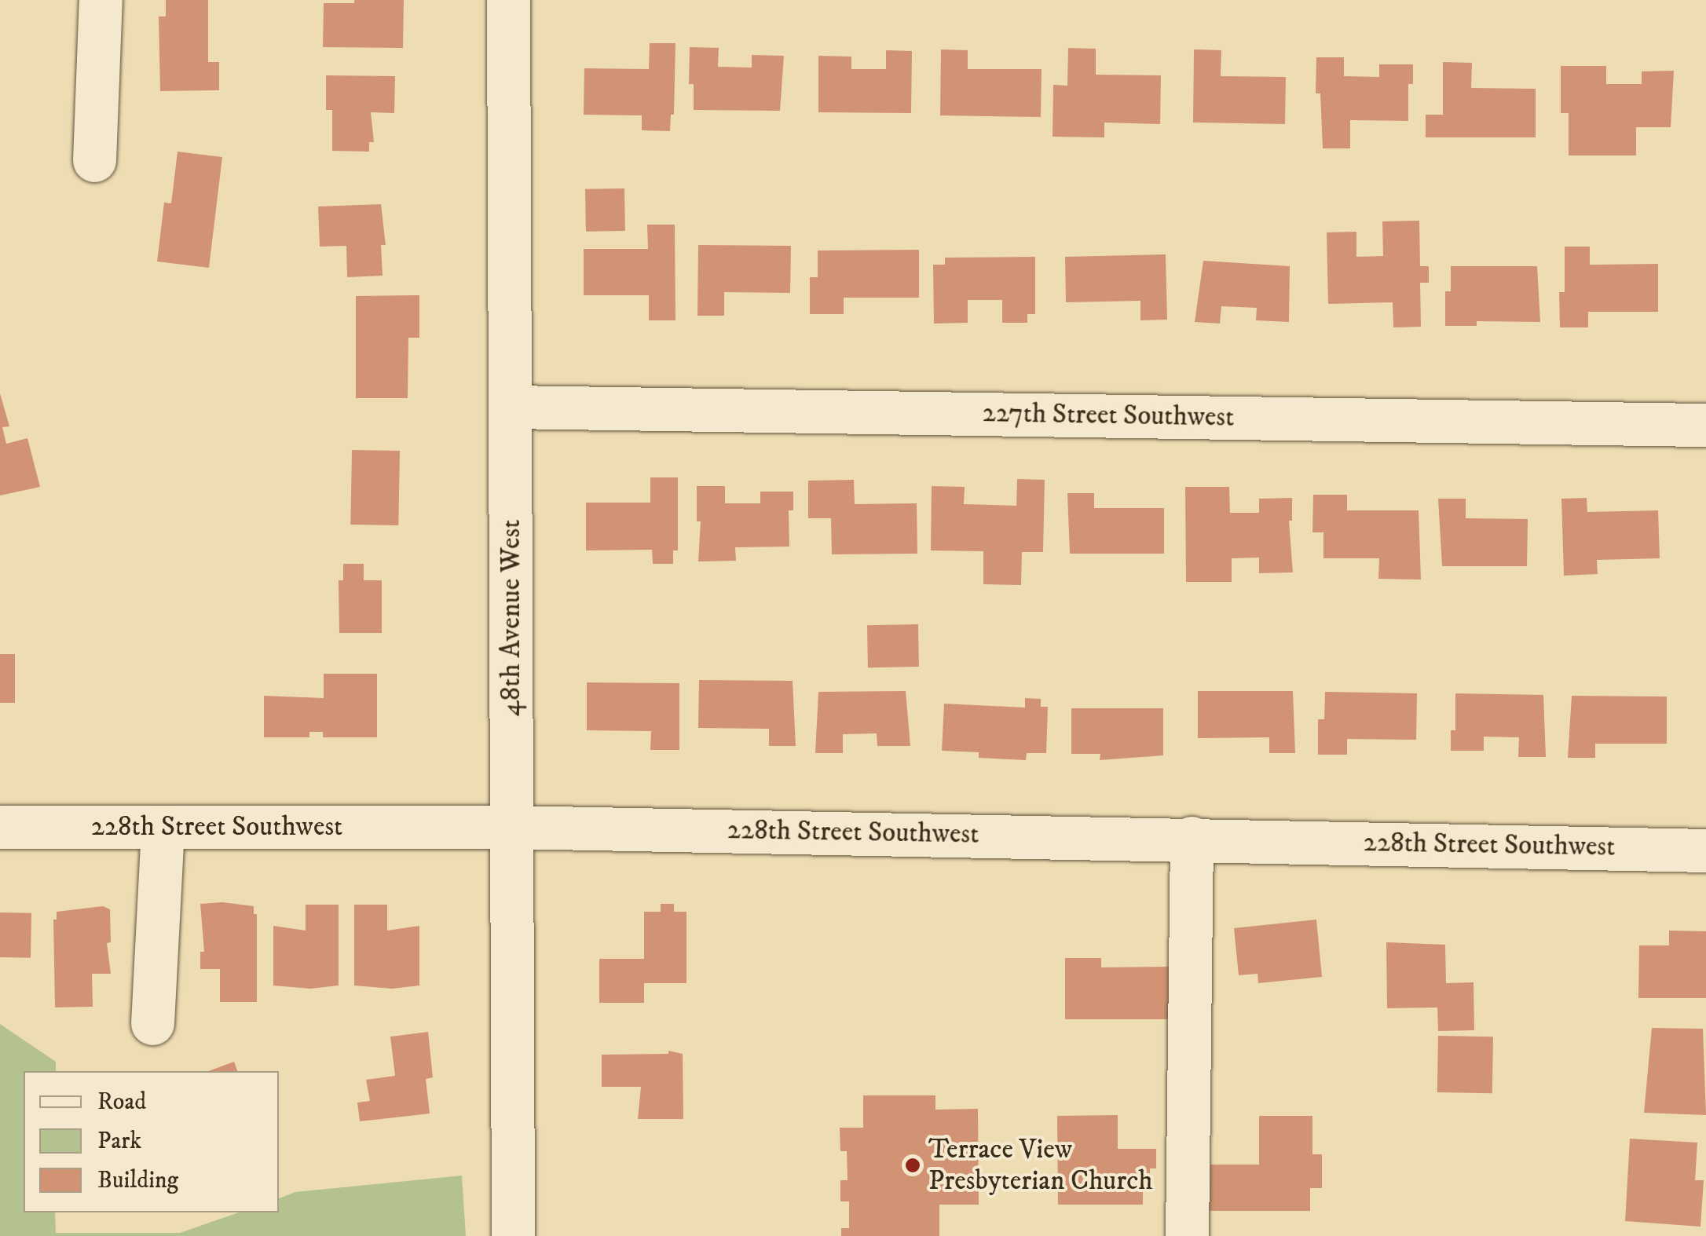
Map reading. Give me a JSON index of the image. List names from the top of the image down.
{
  "streets": {
    "street": ["227th Street Southwest", "48th Avenue West", "228th Street Southwest"]
  },
  "crossings": [
    ["227th Street Southwest", "48th Avenue West"],
    ["48th Avenue West", "228th Street Southwest"]
  ],
  "places": ["Terrace View Presbyterian Church"],
  "legend": ["Road", "Park", "Building"]
}
